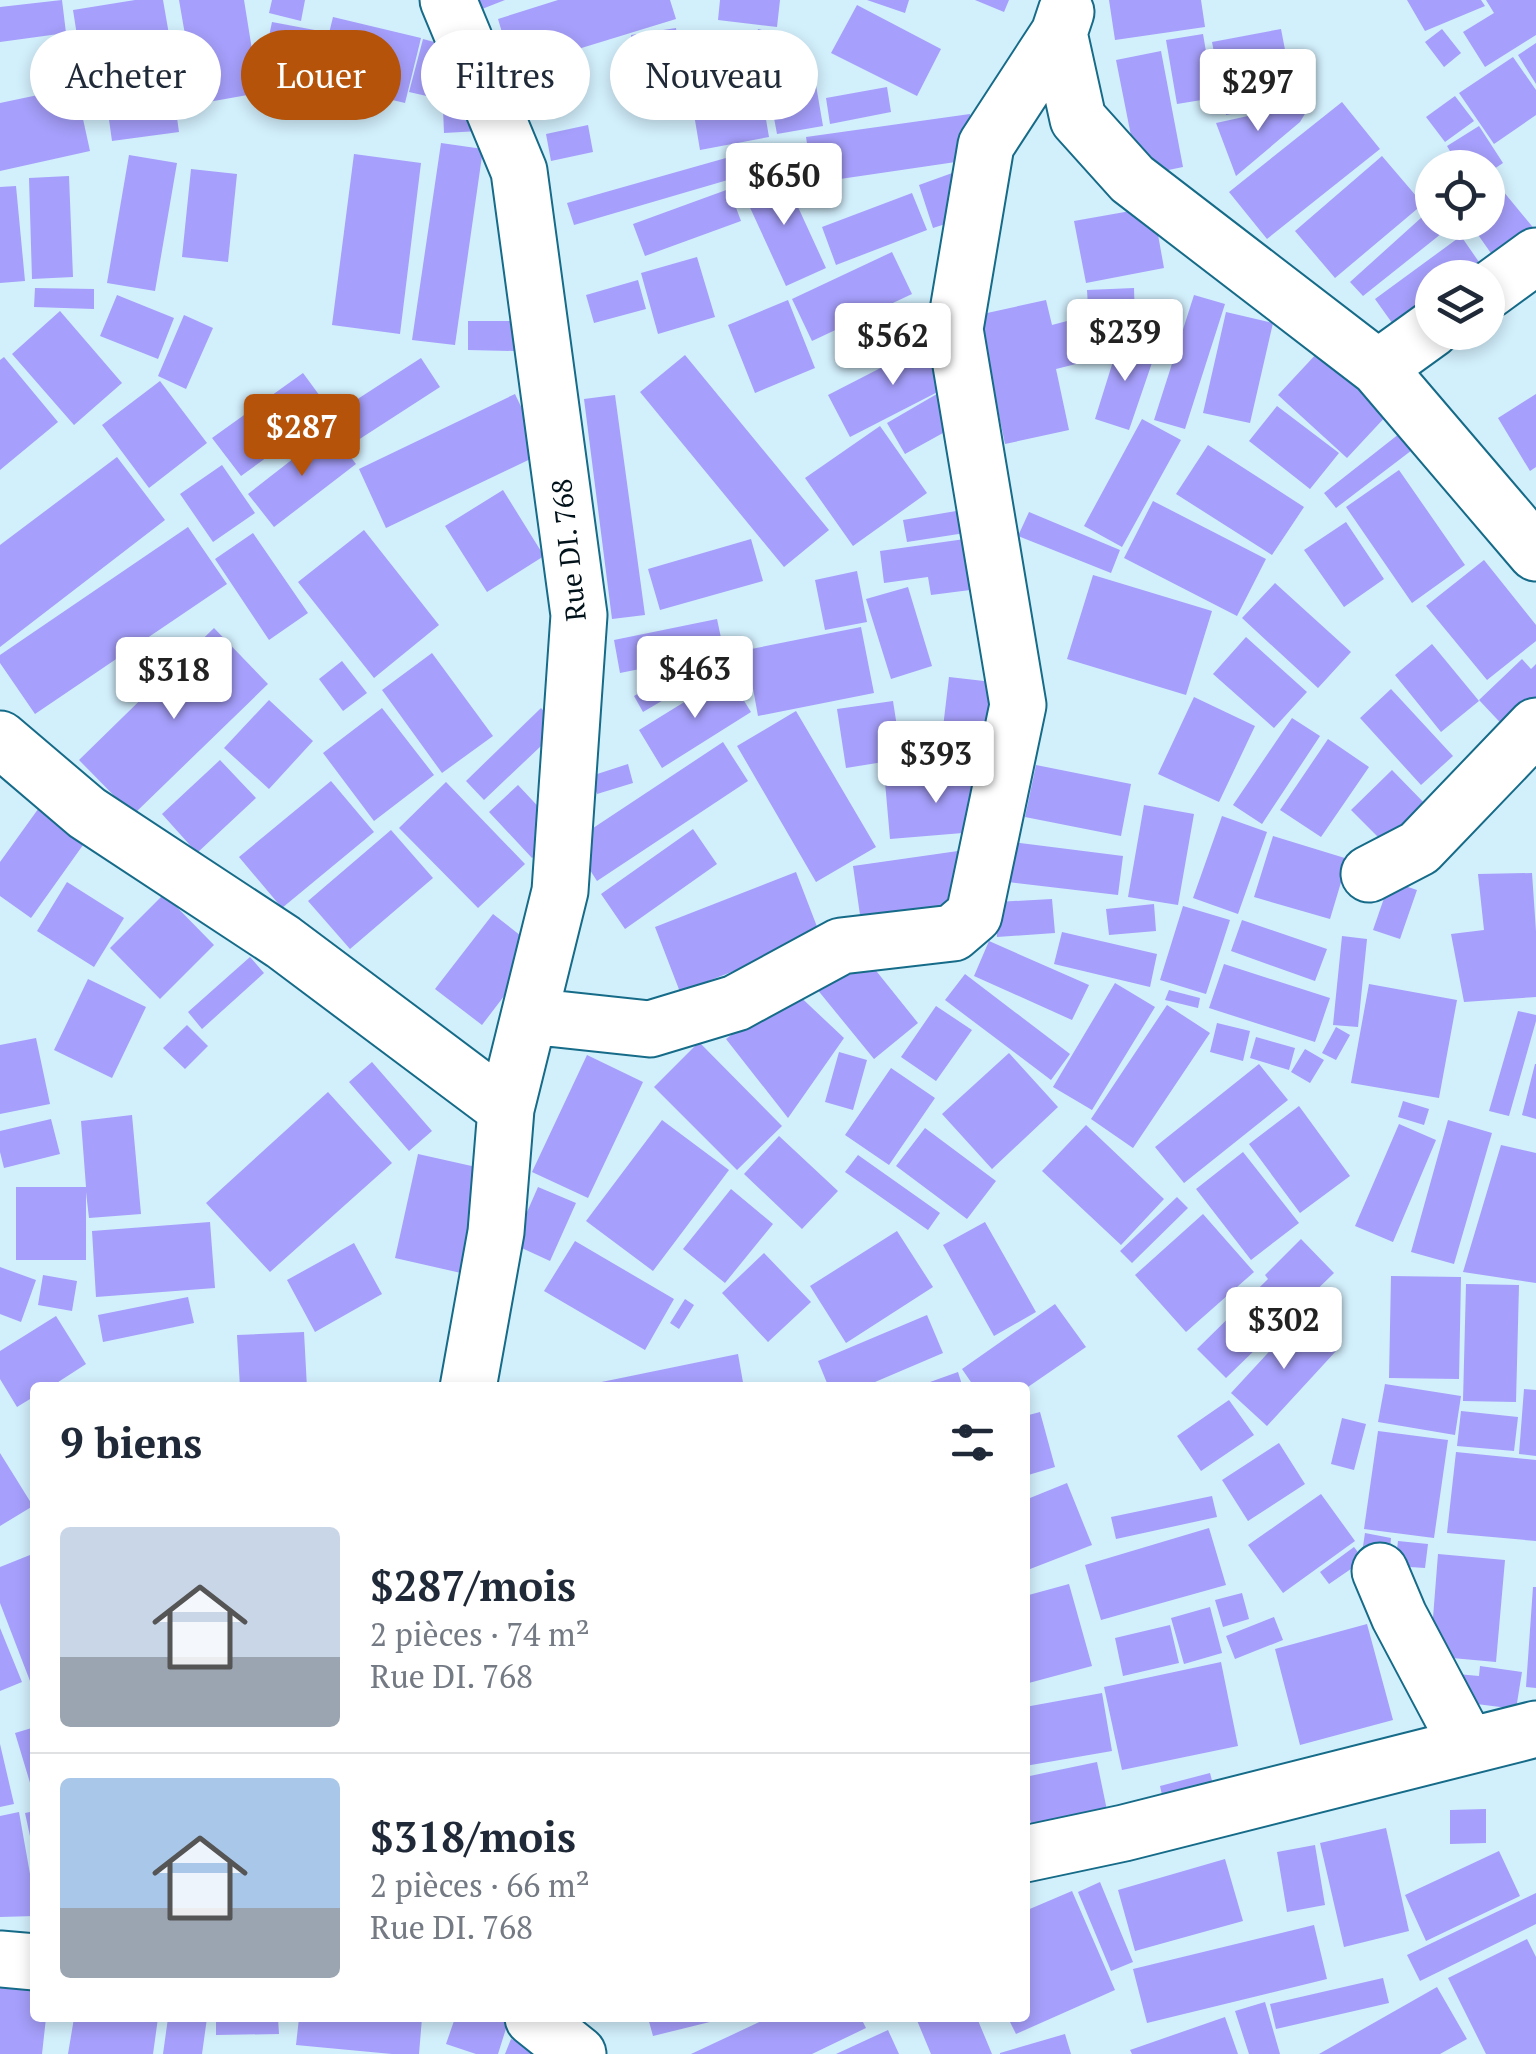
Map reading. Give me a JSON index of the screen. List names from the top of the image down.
{
  "streets": {
    "street": ["Rue DI. 768"]
  },
  "page": {
    "chip": [
      "Acheter",
      "Louer",
      "Filtres",
      "Nouveau"
    ],
    "price": [
      "$297",
      "$650",
      "$239",
      "$562",
      "$287",
      "$463",
      "$318",
      "$393",
      "$302"
    ],
    "heading": "9 biens",
    "list": [
      {
        "name": "$287/mois",
        "note": "2 pièces · 74 m² · Rue DI. 768"
      },
      {
        "name": "$318/mois",
        "note": "2 pièces · 66 m² · Rue DI. 768"
      }
    ]
  }
}
